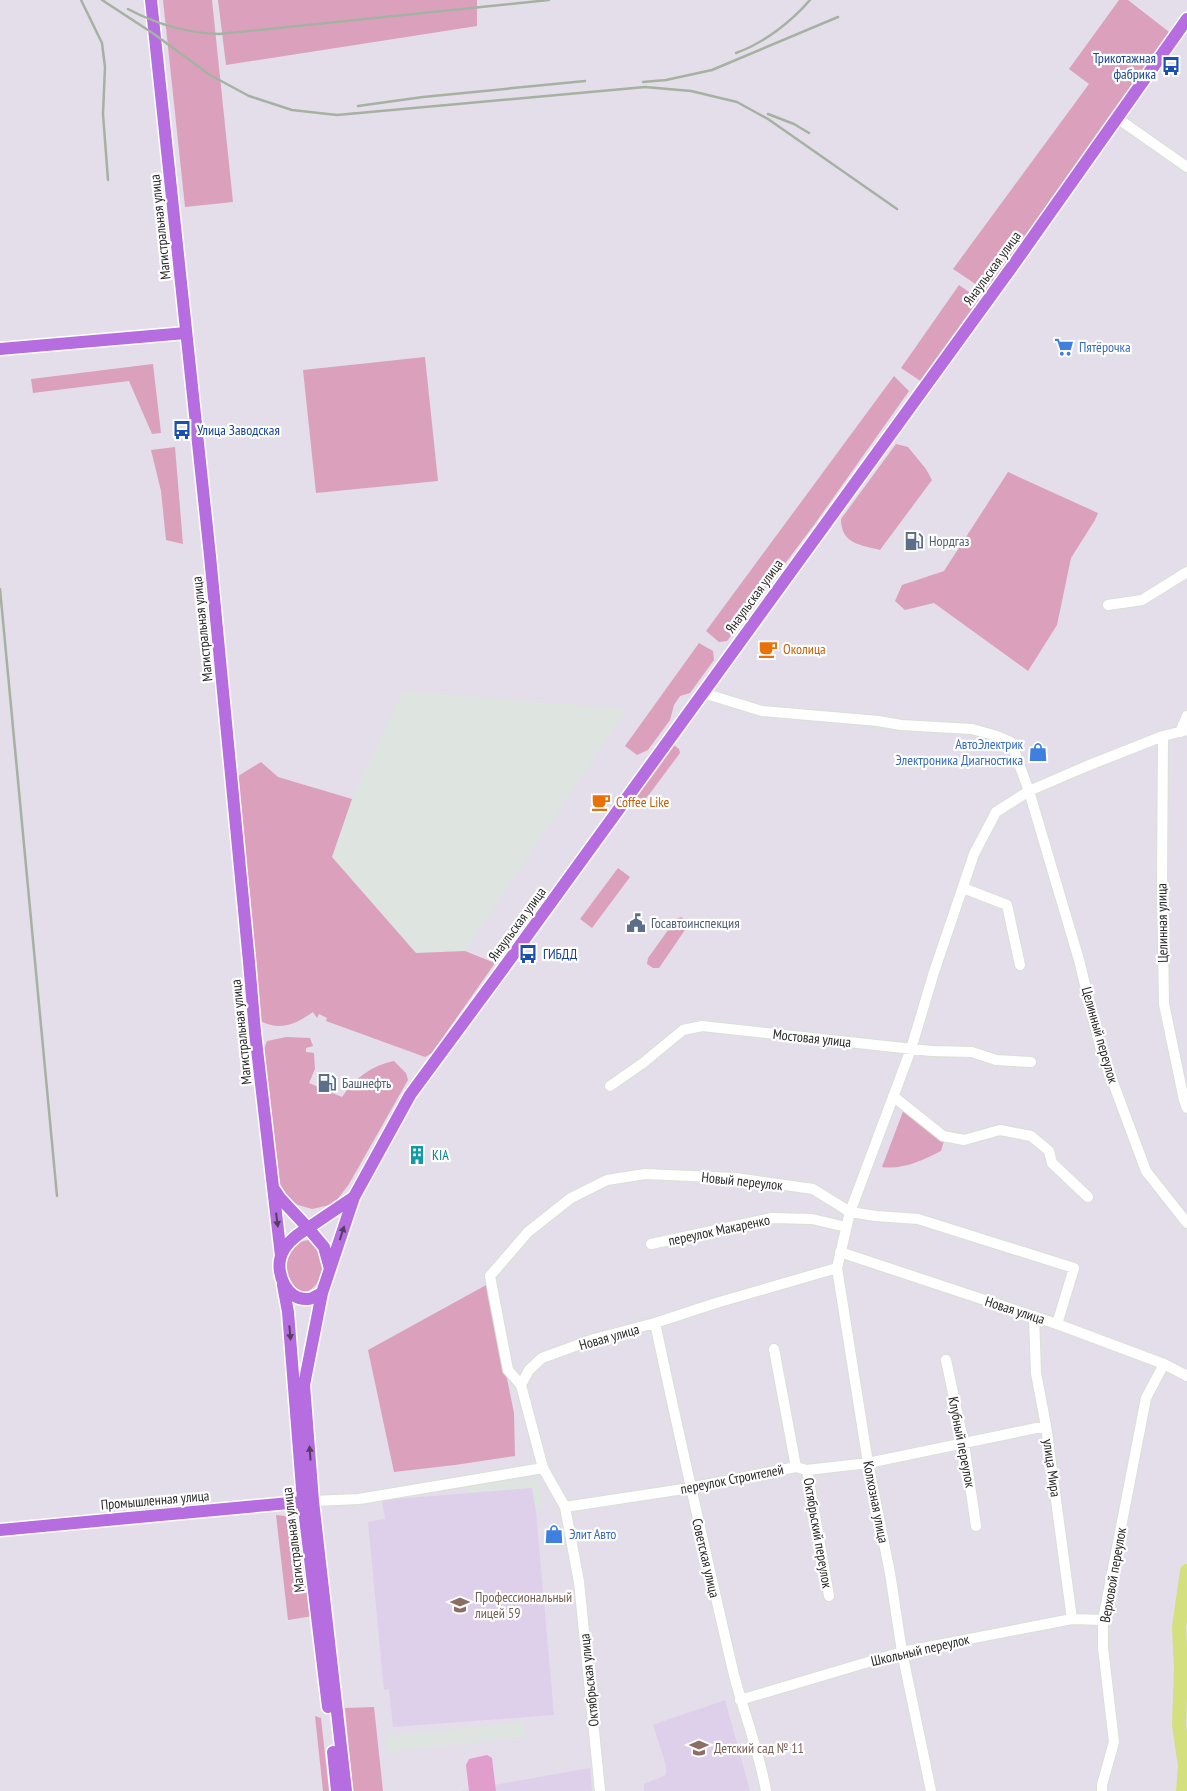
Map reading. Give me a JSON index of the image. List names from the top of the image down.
{
  "streets": {
    "main road": ["Магистральная улица", "Янаульская улица", "Промышленная улица"],
    "street": [
      "Целинная улица",
      "Целинный переулок",
      "Мостовая улица",
      "Новый переулок",
      "переулок Макаренко",
      "Новая улица",
      "Клубный переулок",
      "улица Мира",
      "переулок Строителей",
      "Колхозная улица",
      "Октябрьский переулок",
      "Советская улица",
      "Верховой переулок",
      "Школьный переулок",
      "Октябрьская улица"
    ]
  },
  "crossings": [
    ["Магистральная улица", "Янаульская улица"],
    ["Магистральная улица", "Промышленная улица"],
    ["Янаульская улица", "Целинный переулок"],
    ["Целинная улица", "Колхозная улица"],
    ["Целинный переулок", "Колхозная улица"],
    ["Мостовая улица", "Колхозная улица"],
    ["Новый переулок", "Новая улица"],
    ["Новый переулок", "Колхозная улица"],
    ["Новый переулок", "Октябрьская улица"],
    ["переулок Макаренко", "Колхозная улица"],
    ["Новая улица", "улица Мира"],
    ["Новая улица", "Колхозная улица"],
    ["Новая улица", "Советская улица"],
    ["Новая улица", "Верховой переулок"],
    ["Новая улица", "Октябрьская улица"],
    ["Клубный переулок", "переулок Строителей"],
    ["улица Мира", "переулок Строителей"],
    ["улица Мира", "Школьный переулок"],
    ["переулок Строителей", "Колхозная улица"],
    ["переулок Строителей", "Октябрьский переулок"],
    ["переулок Строителей", "Советская улица"],
    ["переулок Строителей", "Октябрьская улица"],
    ["Колхозная улица", "Школьный переулок"],
    ["Советская улица", "Школьный переулок"],
    ["Верховой переулок", "Школьный переулок"]
  ],
  "places": {
    "bus stop": ["Трикотажная фабрика", "Улица Заводская", "ГИБДД"],
    "supermarket": ["Пятёрочка"],
    "fuel station": ["Нордгаз", "Башнефть"],
    "cafe": ["Околица", "Coffee Like"],
    "shop": ["АвтоЭлектрик Электроника Диагностика", "Элит Авто"],
    "public building": ["Госавтоинспекция"],
    "building": ["KIA"],
    "school or university": ["Профессиональный лицей 59", "Детский сад № 11"]
  }
}
